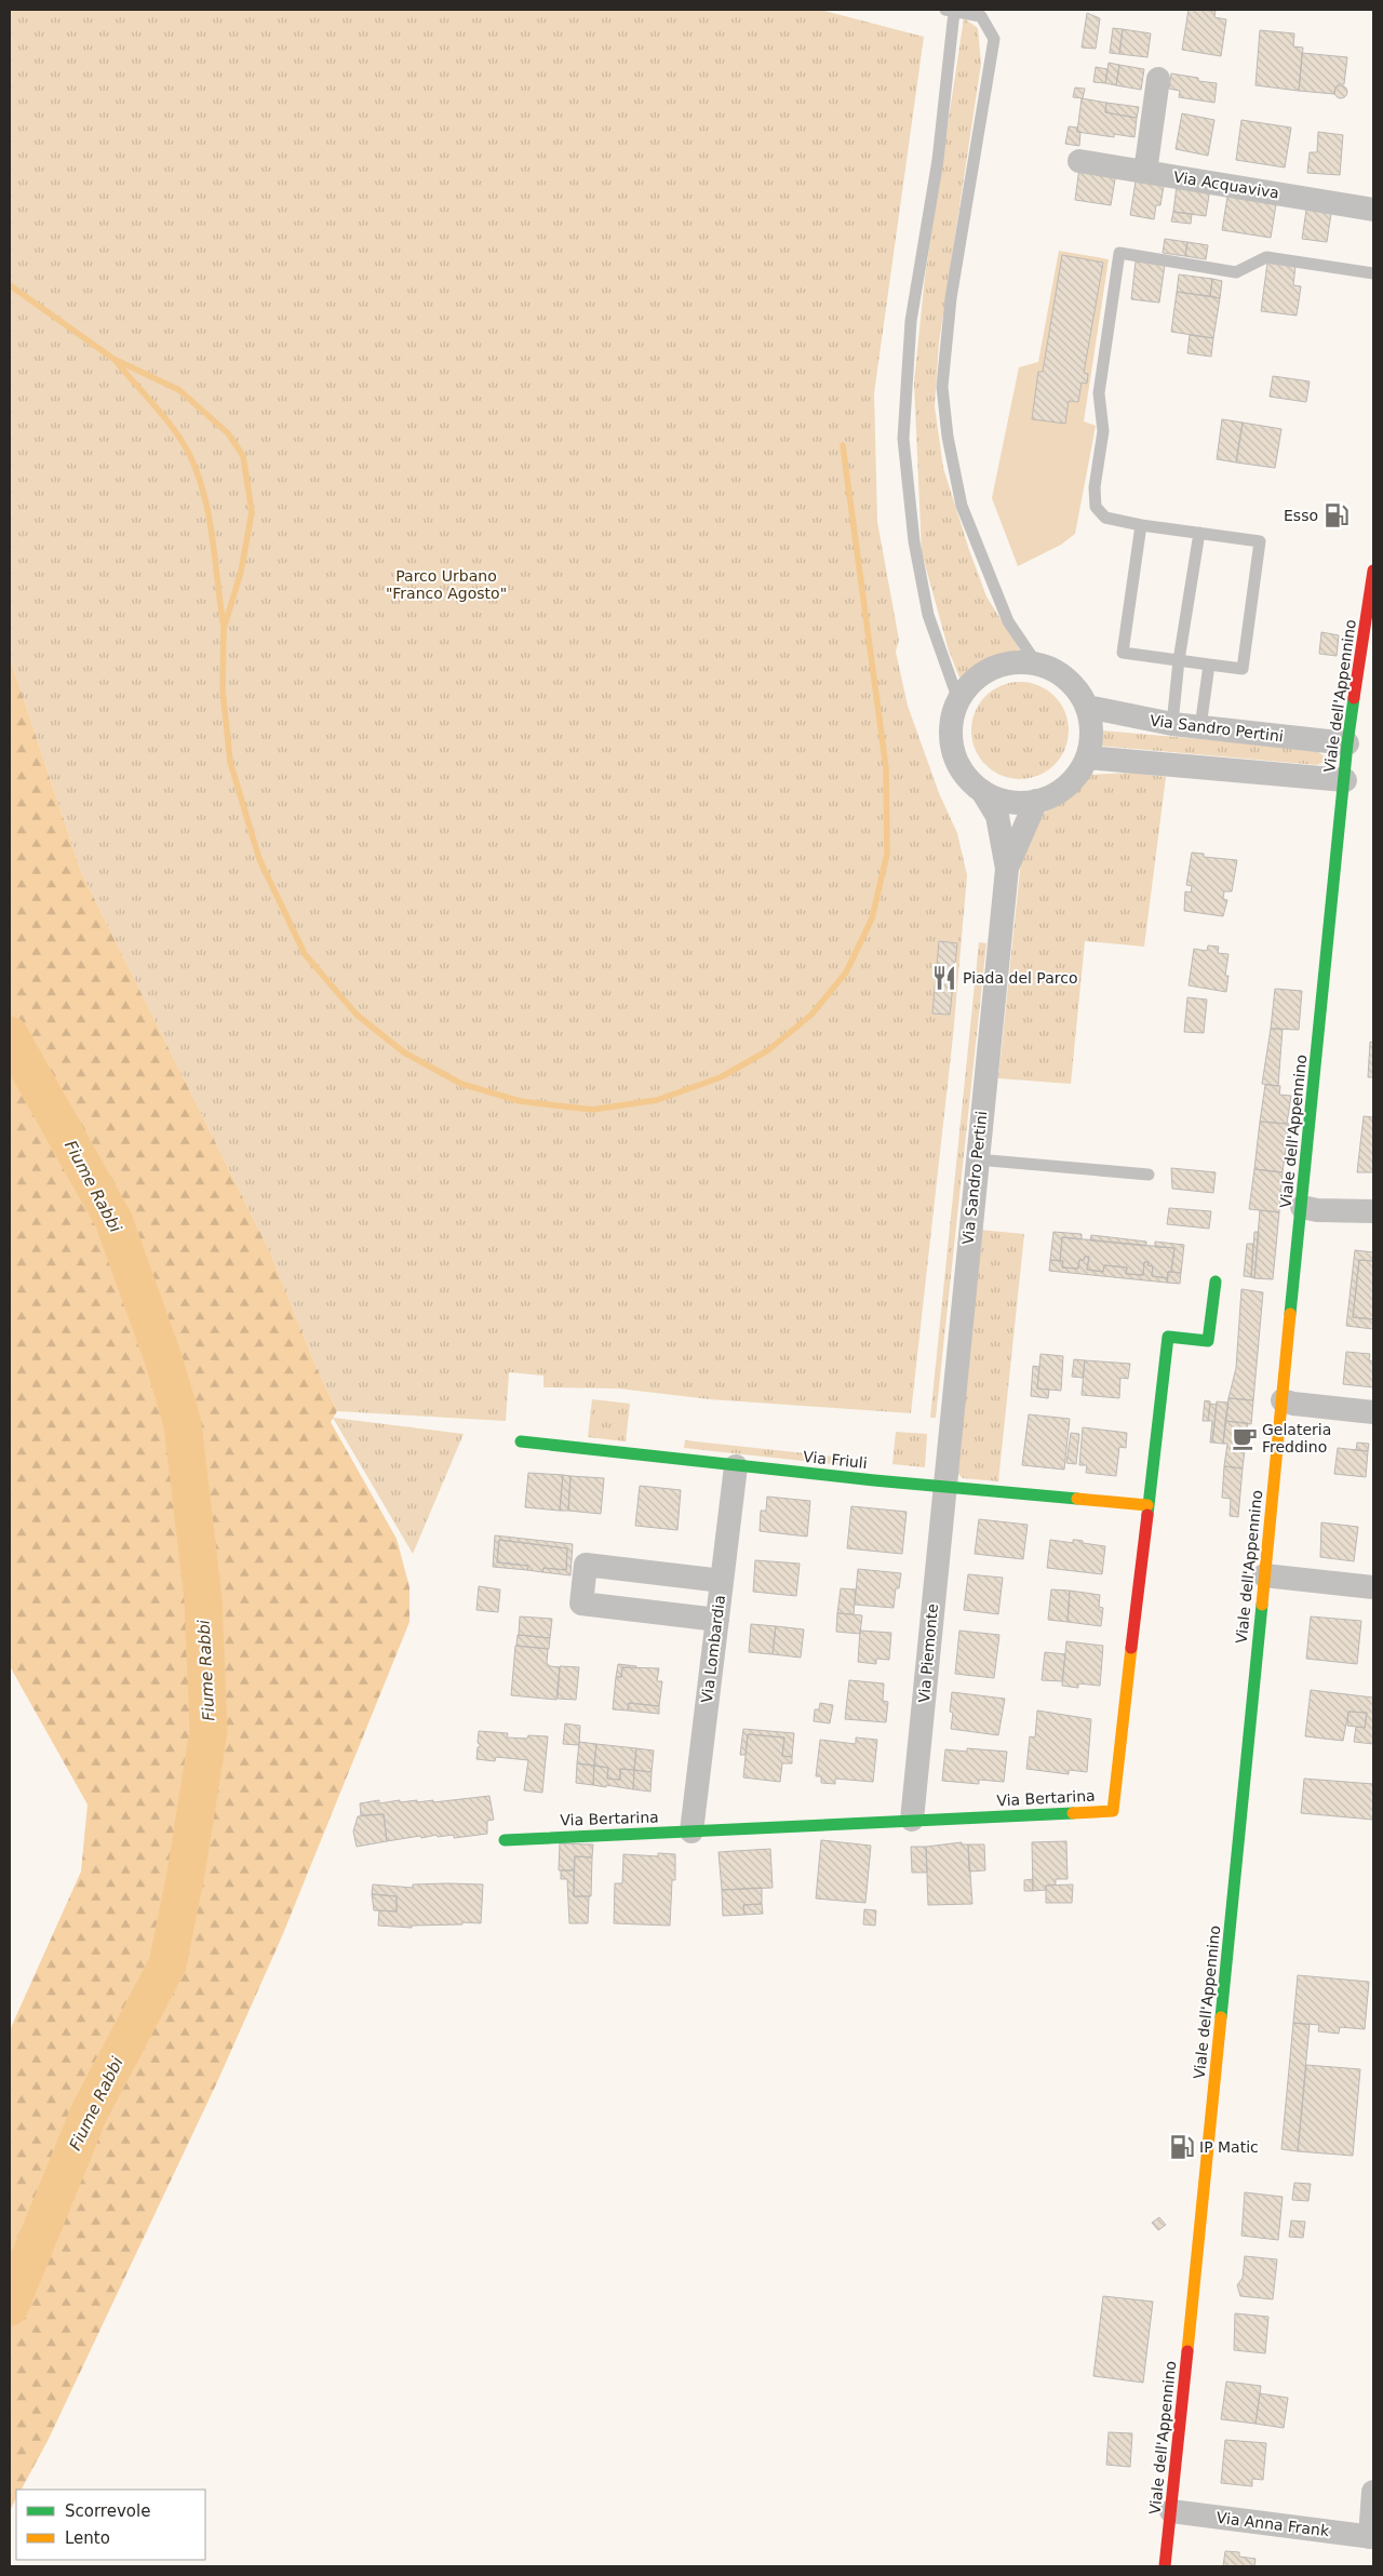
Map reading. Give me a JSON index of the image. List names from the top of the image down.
{
  "streets": {
    "main road": ["Viale dell'Appennino", "Via Friuli", "Via Bertarina"],
    "street": [
      "Via Acquaviva",
      "Via Sandro Pertini",
      "Via Lombardia",
      "Via Piemonte",
      "Via Anna Frank"
    ]
  },
  "crossings": [
    ["Viale dell'Appennino", "Via Sandro Pertini"],
    ["Viale dell'Appennino", "Via Anna Frank"],
    ["Via Sandro Pertini", "Via Friuli"],
    ["Via Sandro Pertini", "Via Piemonte"],
    ["Via Friuli", "Via Lombardia"],
    ["Via Friuli", "Via Piemonte"],
    ["Via Friuli", "Via Bertarina"],
    ["Via Lombardia", "Via Bertarina"],
    ["Via Piemonte", "Via Bertarina"]
  ],
  "water": ["Fiume Rabbi"],
  "parks": ["Parco Urbano \"Franco Agosto\""],
  "places": {
    "fuel station": ["Esso", "IP Matic"],
    "restaurant": ["Piada del Parco"],
    "cafe": ["Gelateria Freddino"]
  },
  "legend": ["Scorrevole", "Lento"]
}
